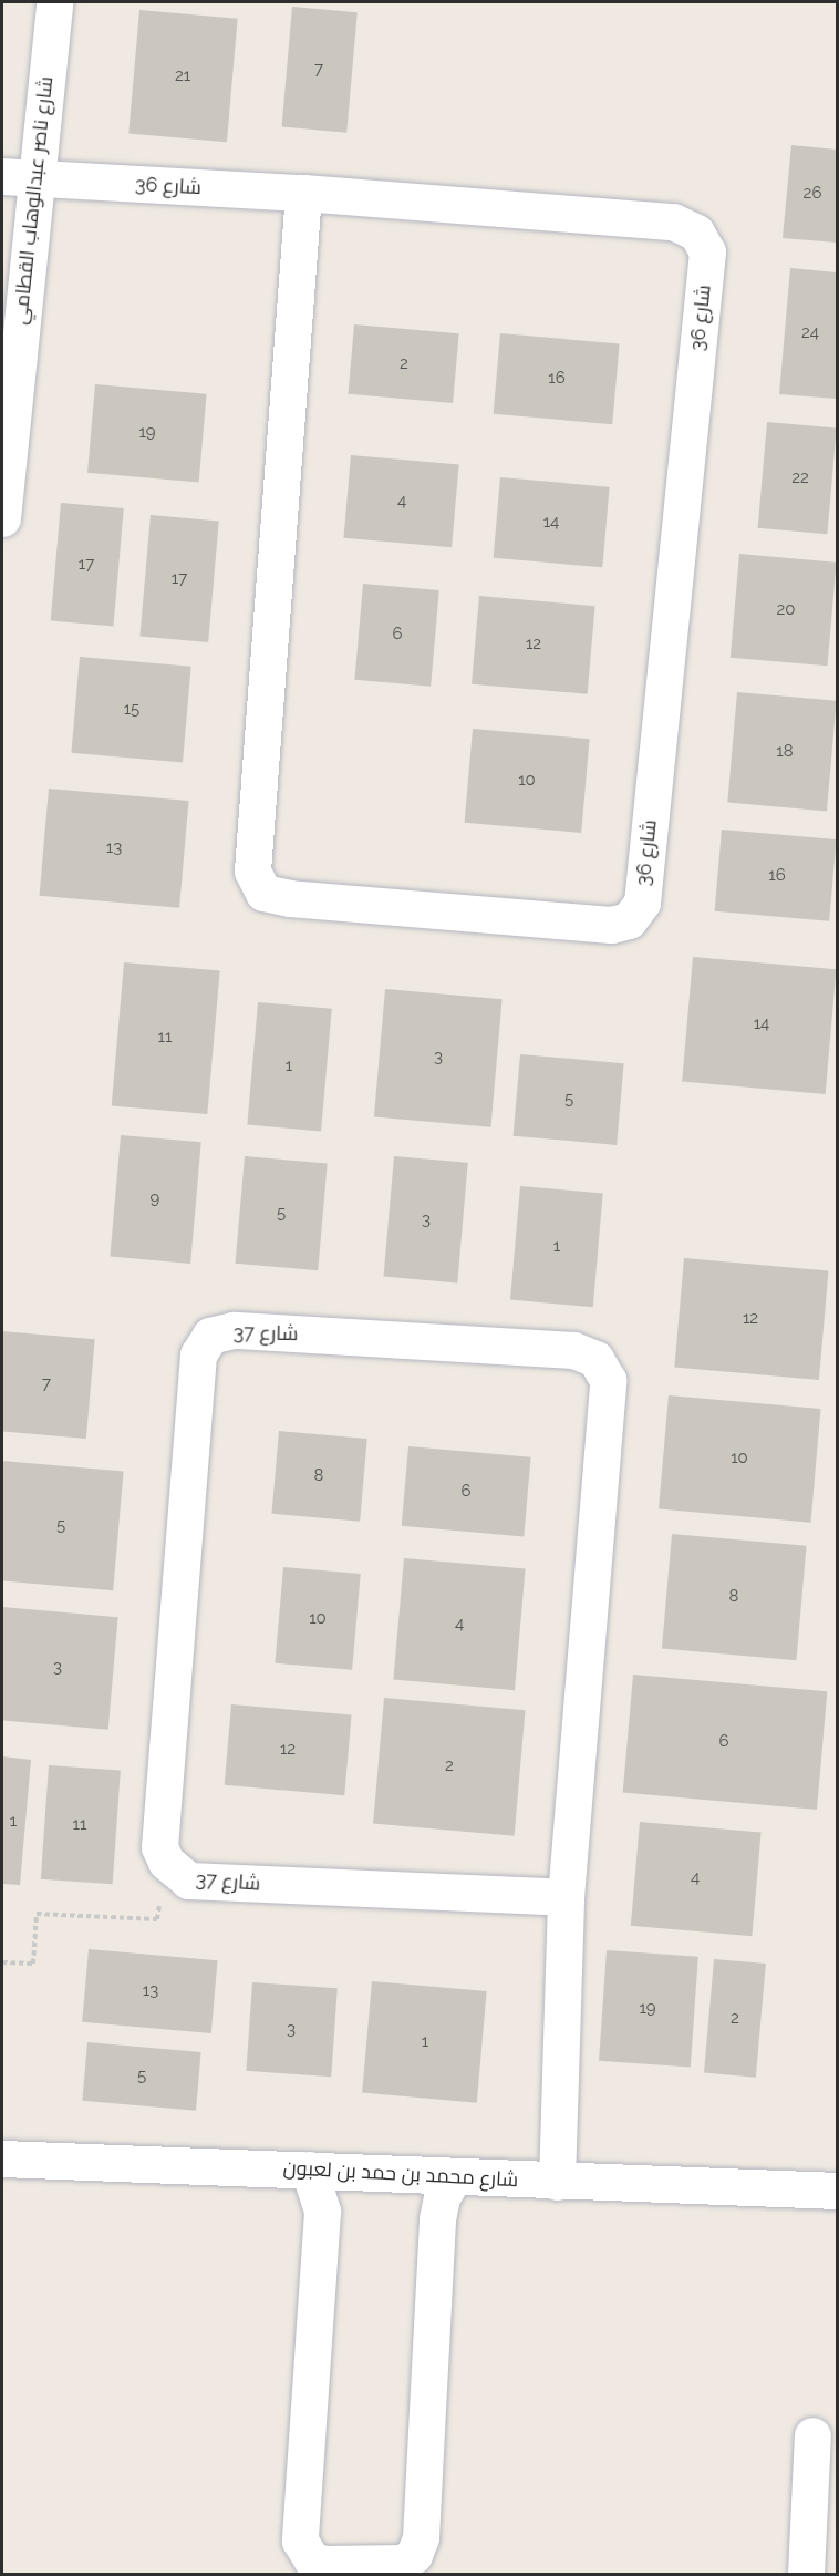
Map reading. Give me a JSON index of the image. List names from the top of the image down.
{
  "streets": {
    "street": [
      "شارع 36",
      "شارع ناصر عبدالوهاب القطامي",
      "شارع 37",
      "شارع محمد بن حمد بن لعبون"
    ]
  },
  "crossings": [
    ["شارع 36", "شارع ناصر عبدالوهاب القطامي"],
    ["شارع 37", "شارع محمد بن حمد بن لعبون"]
  ],
  "house_numbers": [
    "7",
    "21",
    "26",
    "24",
    "2",
    "16",
    "19",
    "22",
    "4",
    "14",
    "17",
    "17",
    "20",
    "6",
    "12",
    "15",
    "18",
    "10",
    "13",
    "16",
    "14",
    "11",
    "3",
    "1",
    "5",
    "9",
    "5",
    "3",
    "1",
    "12",
    "7",
    "10",
    "8",
    "6",
    "5",
    "8",
    "10",
    "4",
    "3",
    "6",
    "12",
    "2",
    "1",
    "11",
    "4",
    "13",
    "19",
    "2",
    "3",
    "1",
    "5"
  ]
}
